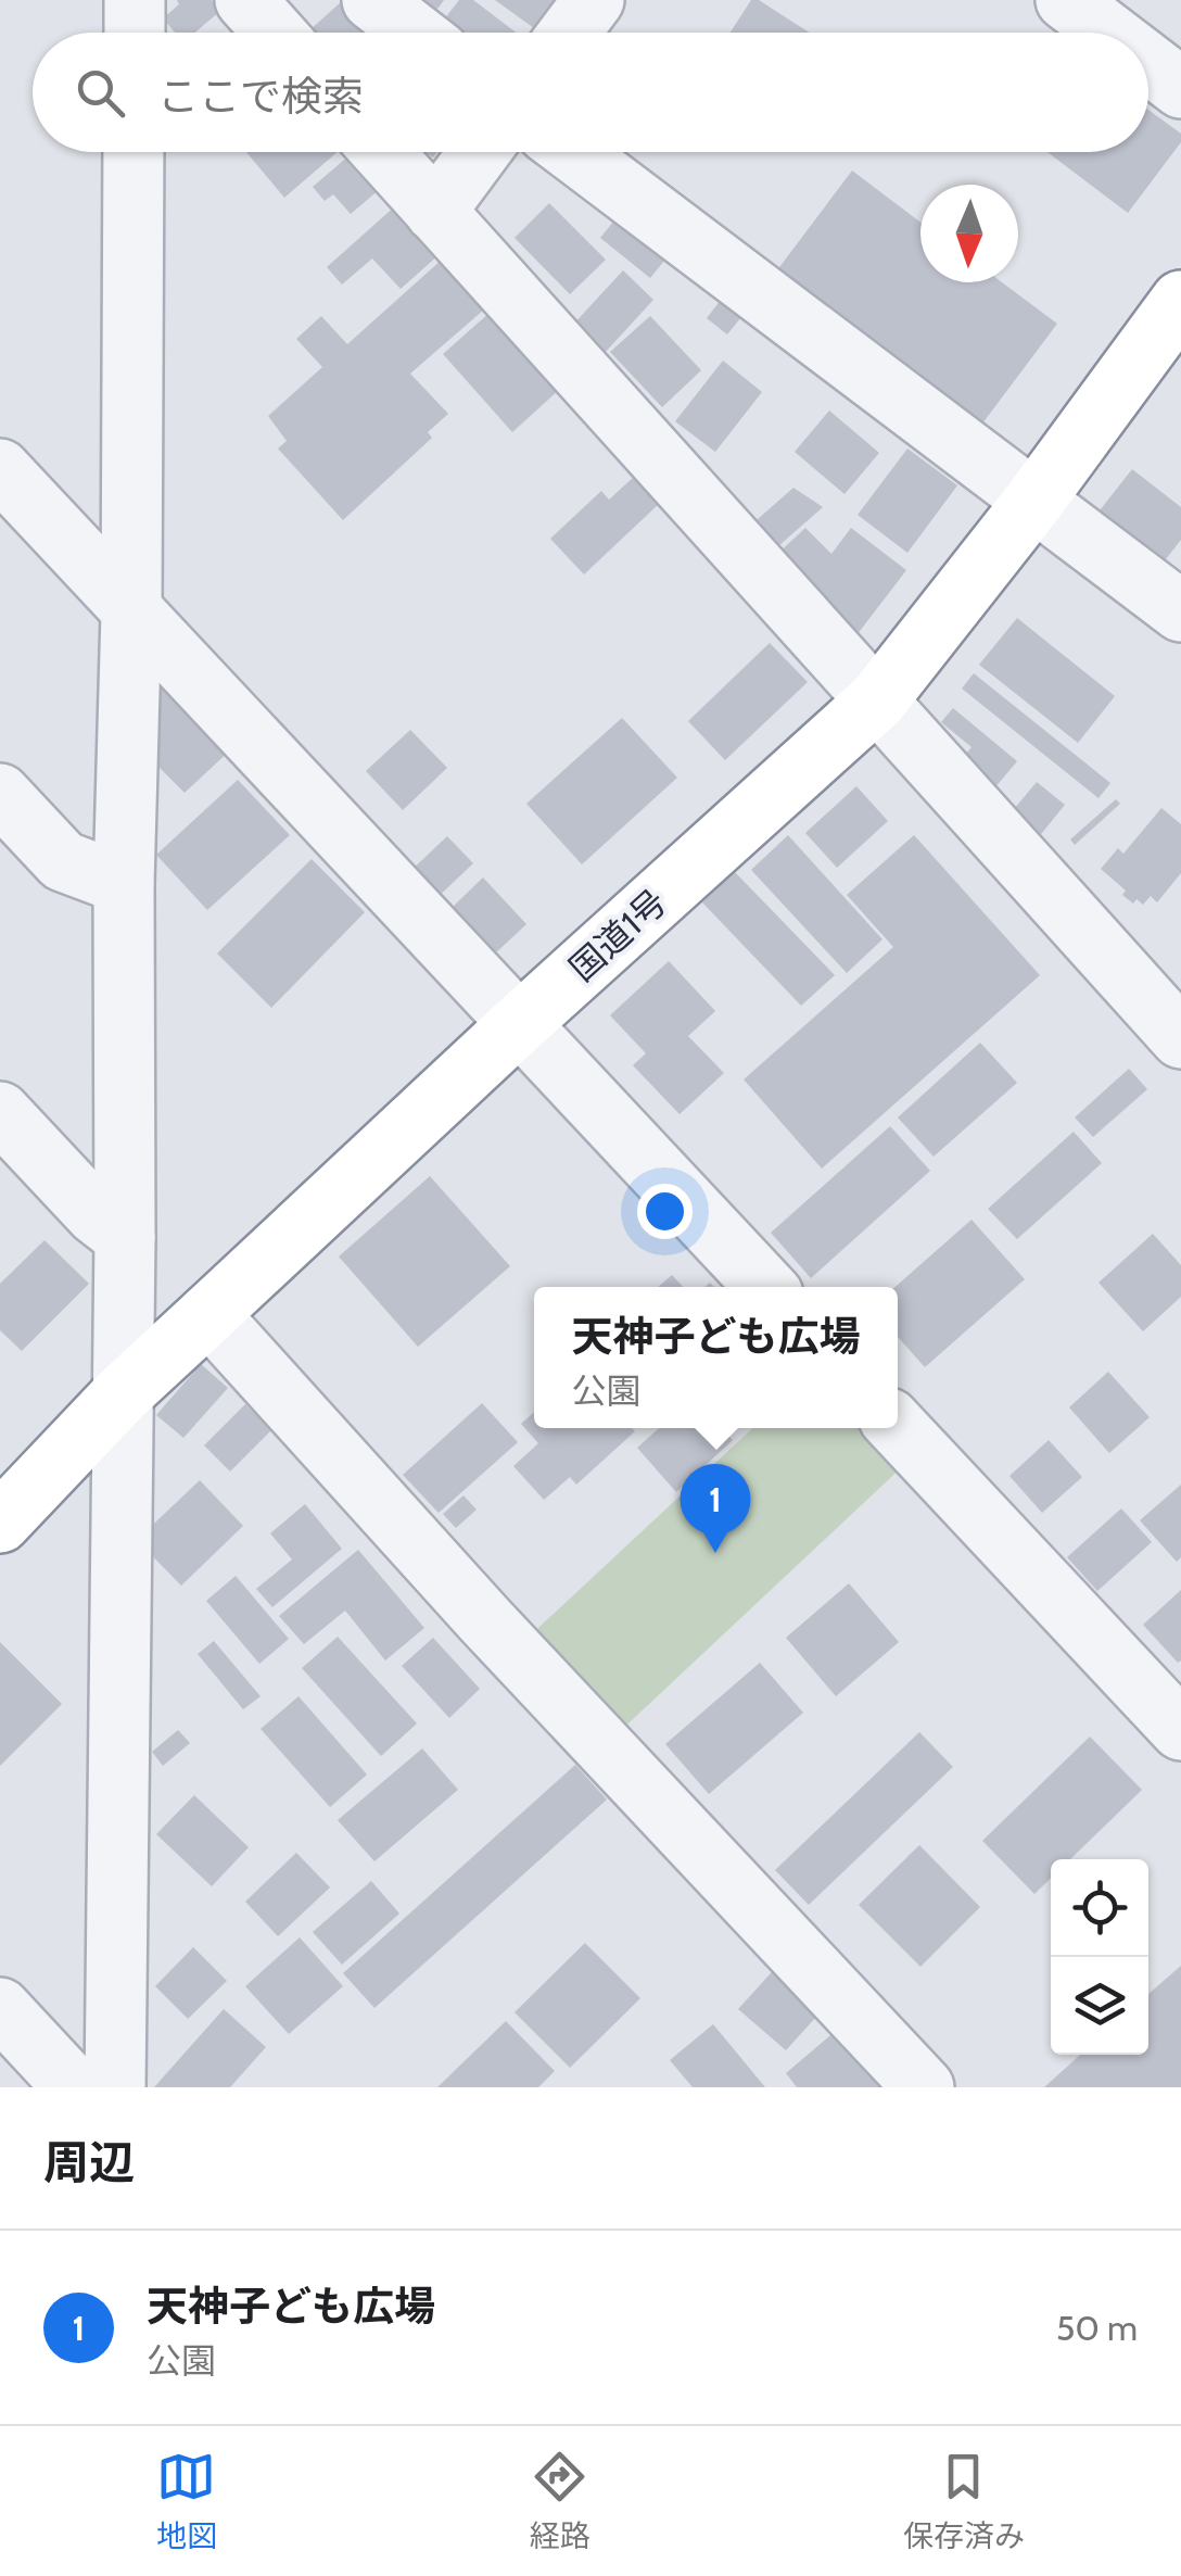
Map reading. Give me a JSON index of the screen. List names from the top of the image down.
{
  "streets": {
    "highway": ["国道1号"]
  },
  "north": "bottom",
  "page": {
    "search": "ここで検索",
    "popup": ["天神子ども広場", "公園"],
    "pins": "1",
    "heading": "周辺",
    "list": [
      {
        "mark": "1",
        "name": "天神子ども広場",
        "note": "公園",
        "value": "50 m"
      }
    ],
    "nav": ["地図", "経路", "保存済み"]
  }
}
